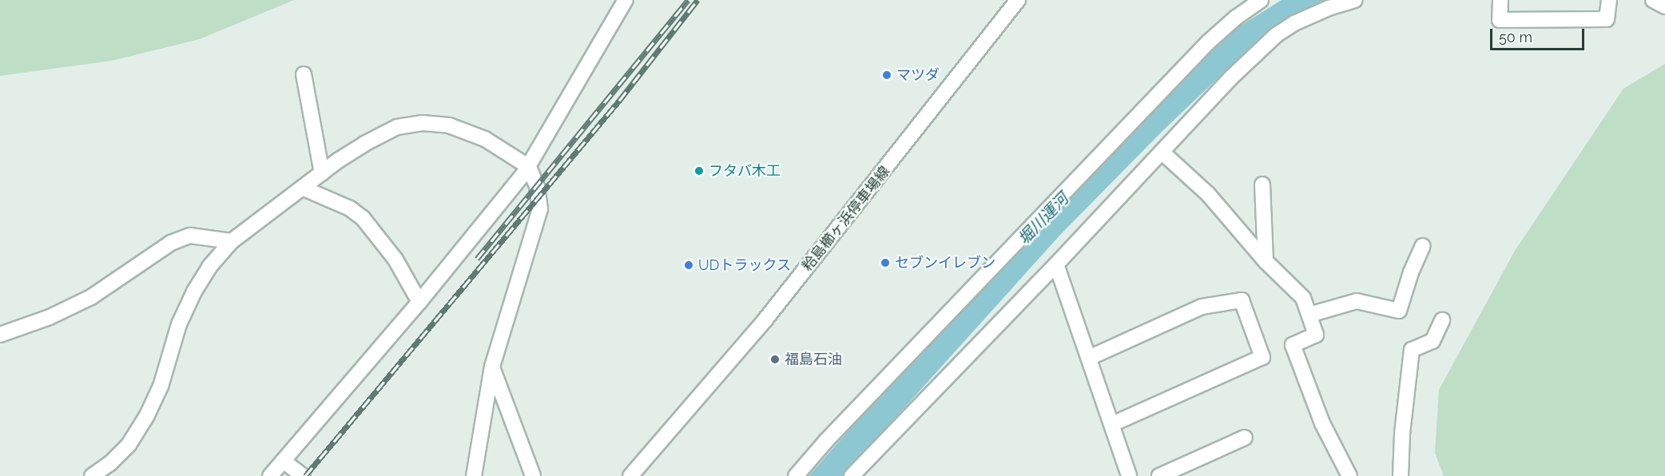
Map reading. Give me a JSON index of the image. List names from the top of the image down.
{
  "streets": {
    "street": ["粭島櫛ヶ浜停車場線"]
  },
  "water": ["堀川運河"],
  "places": [
    "マツダ",
    "フタバ木工",
    "セブンイレブン",
    "UDトラックス",
    "福島石油"
  ],
  "scale_bar": "50 m"
}
